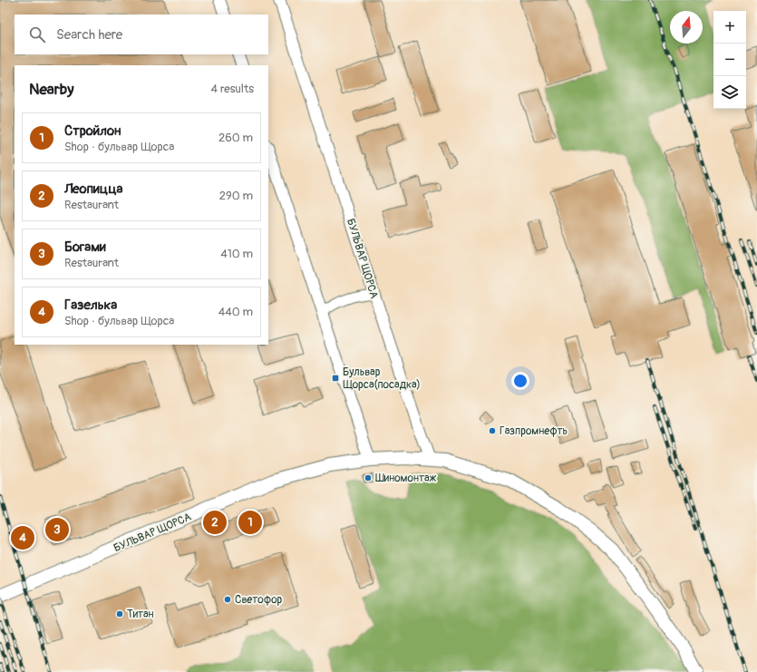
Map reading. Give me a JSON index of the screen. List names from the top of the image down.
{
  "streets": {
    "main road": ["БУЛЬВАР ЩОРСА"]
  },
  "places": {
    "transit": ["Бульвар Щорса(посадка)"],
    "other": [
      "Газпромнефть",
      "Шиномонтаж",
      "Светофор",
      "Титан"
    ]
  },
  "north": "top",
  "page": {
    "map_buttons": ["+", "−"],
    "search": "Search here",
    "heading": ["Nearby", "4 results"],
    "list": [
      {
        "mark": "1",
        "name": "Стройлон",
        "note": "Shop · бульвар Щорса",
        "value": "260 m"
      },
      {
        "mark": "2",
        "name": "Леопицца",
        "note": "Restaurant",
        "value": "290 m"
      },
      {
        "mark": "3",
        "name": "Богами",
        "note": "Restaurant",
        "value": "410 m"
      },
      {
        "mark": "4",
        "name": "Газелька",
        "note": "Shop · бульвар Щорса",
        "value": "440 m"
      }
    ],
    "pins": [
      "1",
      "2",
      "3",
      "4"
    ]
  }
}
